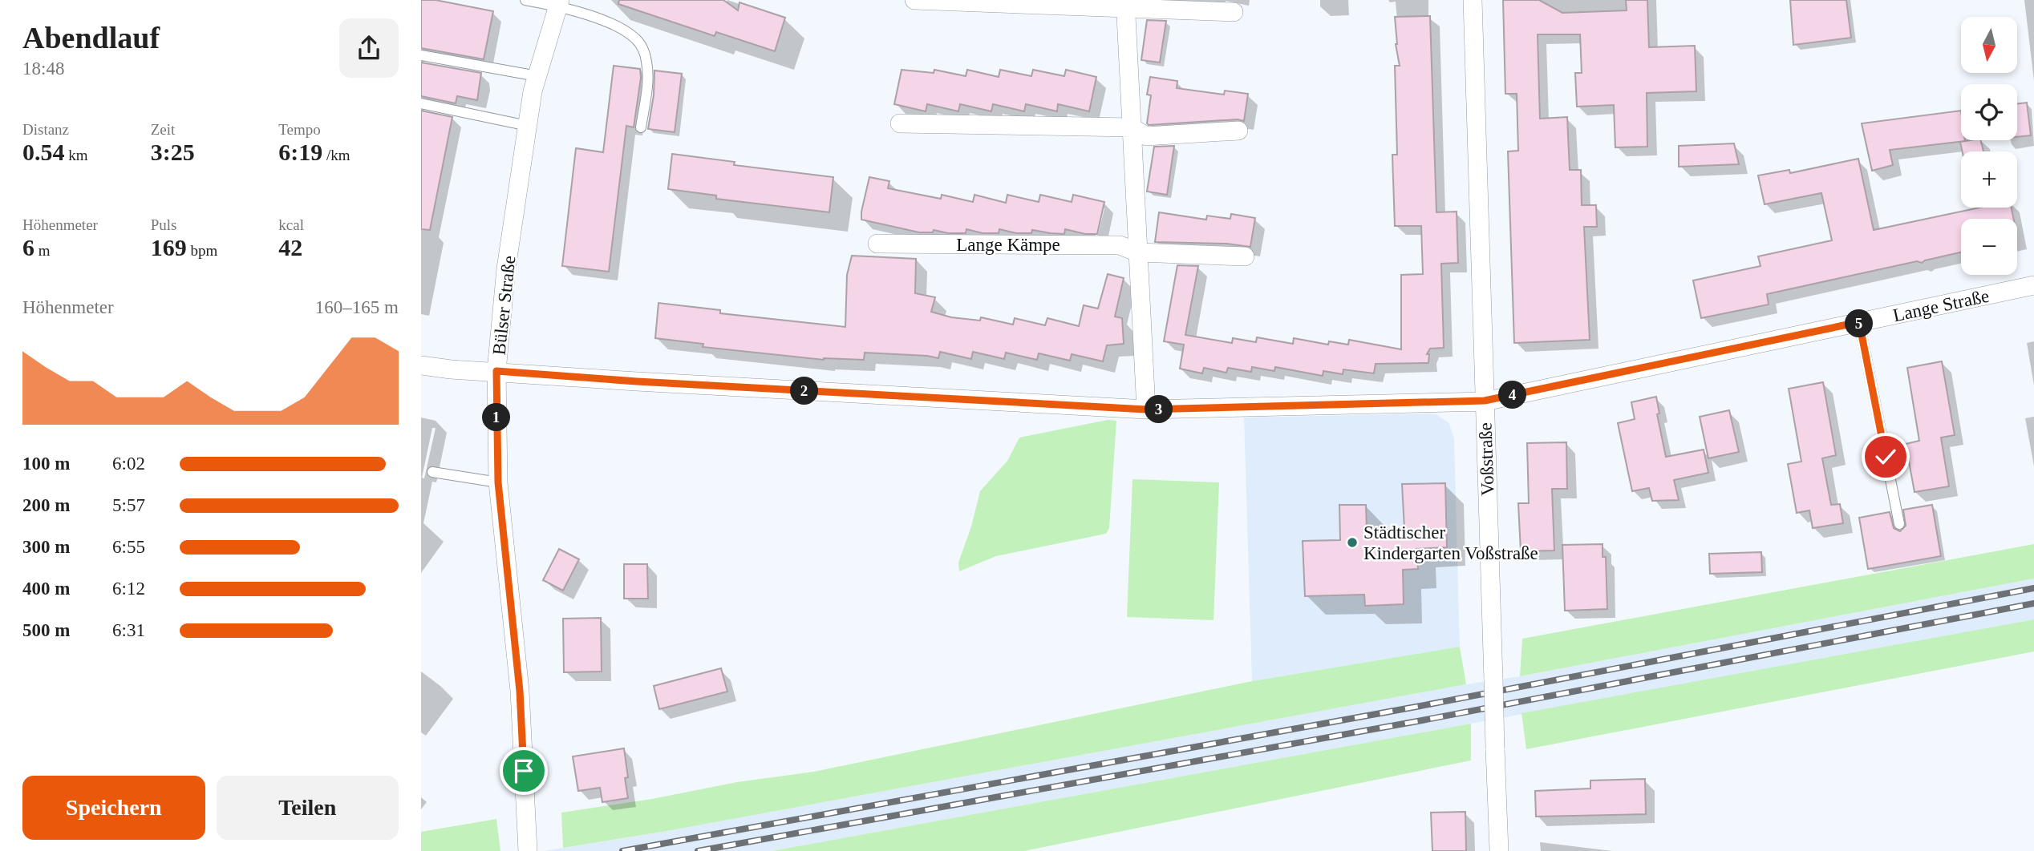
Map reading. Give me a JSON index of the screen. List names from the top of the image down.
{
  "streets": {
    "street": [
      "Lange Kämpe",
      "Bülser Straße",
      "Lange Straße",
      "Voßstraße"
    ]
  },
  "crossings": [
    ["Bülser Straße", "Lange Straße"],
    ["Lange Straße", "Voßstraße"]
  ],
  "places": ["Städtischer Kindergarten Voßstraße"],
  "north": "bottom",
  "page": {
    "heading": ["Abendlauf", "18:48"],
    "map_buttons": ["+", "−"],
    "stats": [
      ["Distanz", "0.54 km"],
      ["Zeit", "3:25"],
      ["Tempo", "6:19 /km"],
      ["Höhenmeter", "6 m"],
      ["Puls", "169 bpm"],
      ["kcal", "42"]
    ],
    "chart": ["Höhenmeter", "160–165 m"],
    "pins": [
      "5",
      "2",
      "4",
      "3",
      "1"
    ],
    "list": [
      {
        "name": "100 m",
        "note": "6:02"
      },
      {
        "name": "200 m",
        "note": "5:57"
      },
      {
        "name": "300 m",
        "note": "6:55"
      },
      {
        "name": "400 m",
        "note": "6:12"
      },
      {
        "name": "500 m",
        "note": "6:31"
      }
    ],
    "buttons": ["Speichern", "Teilen"]
  }
}
